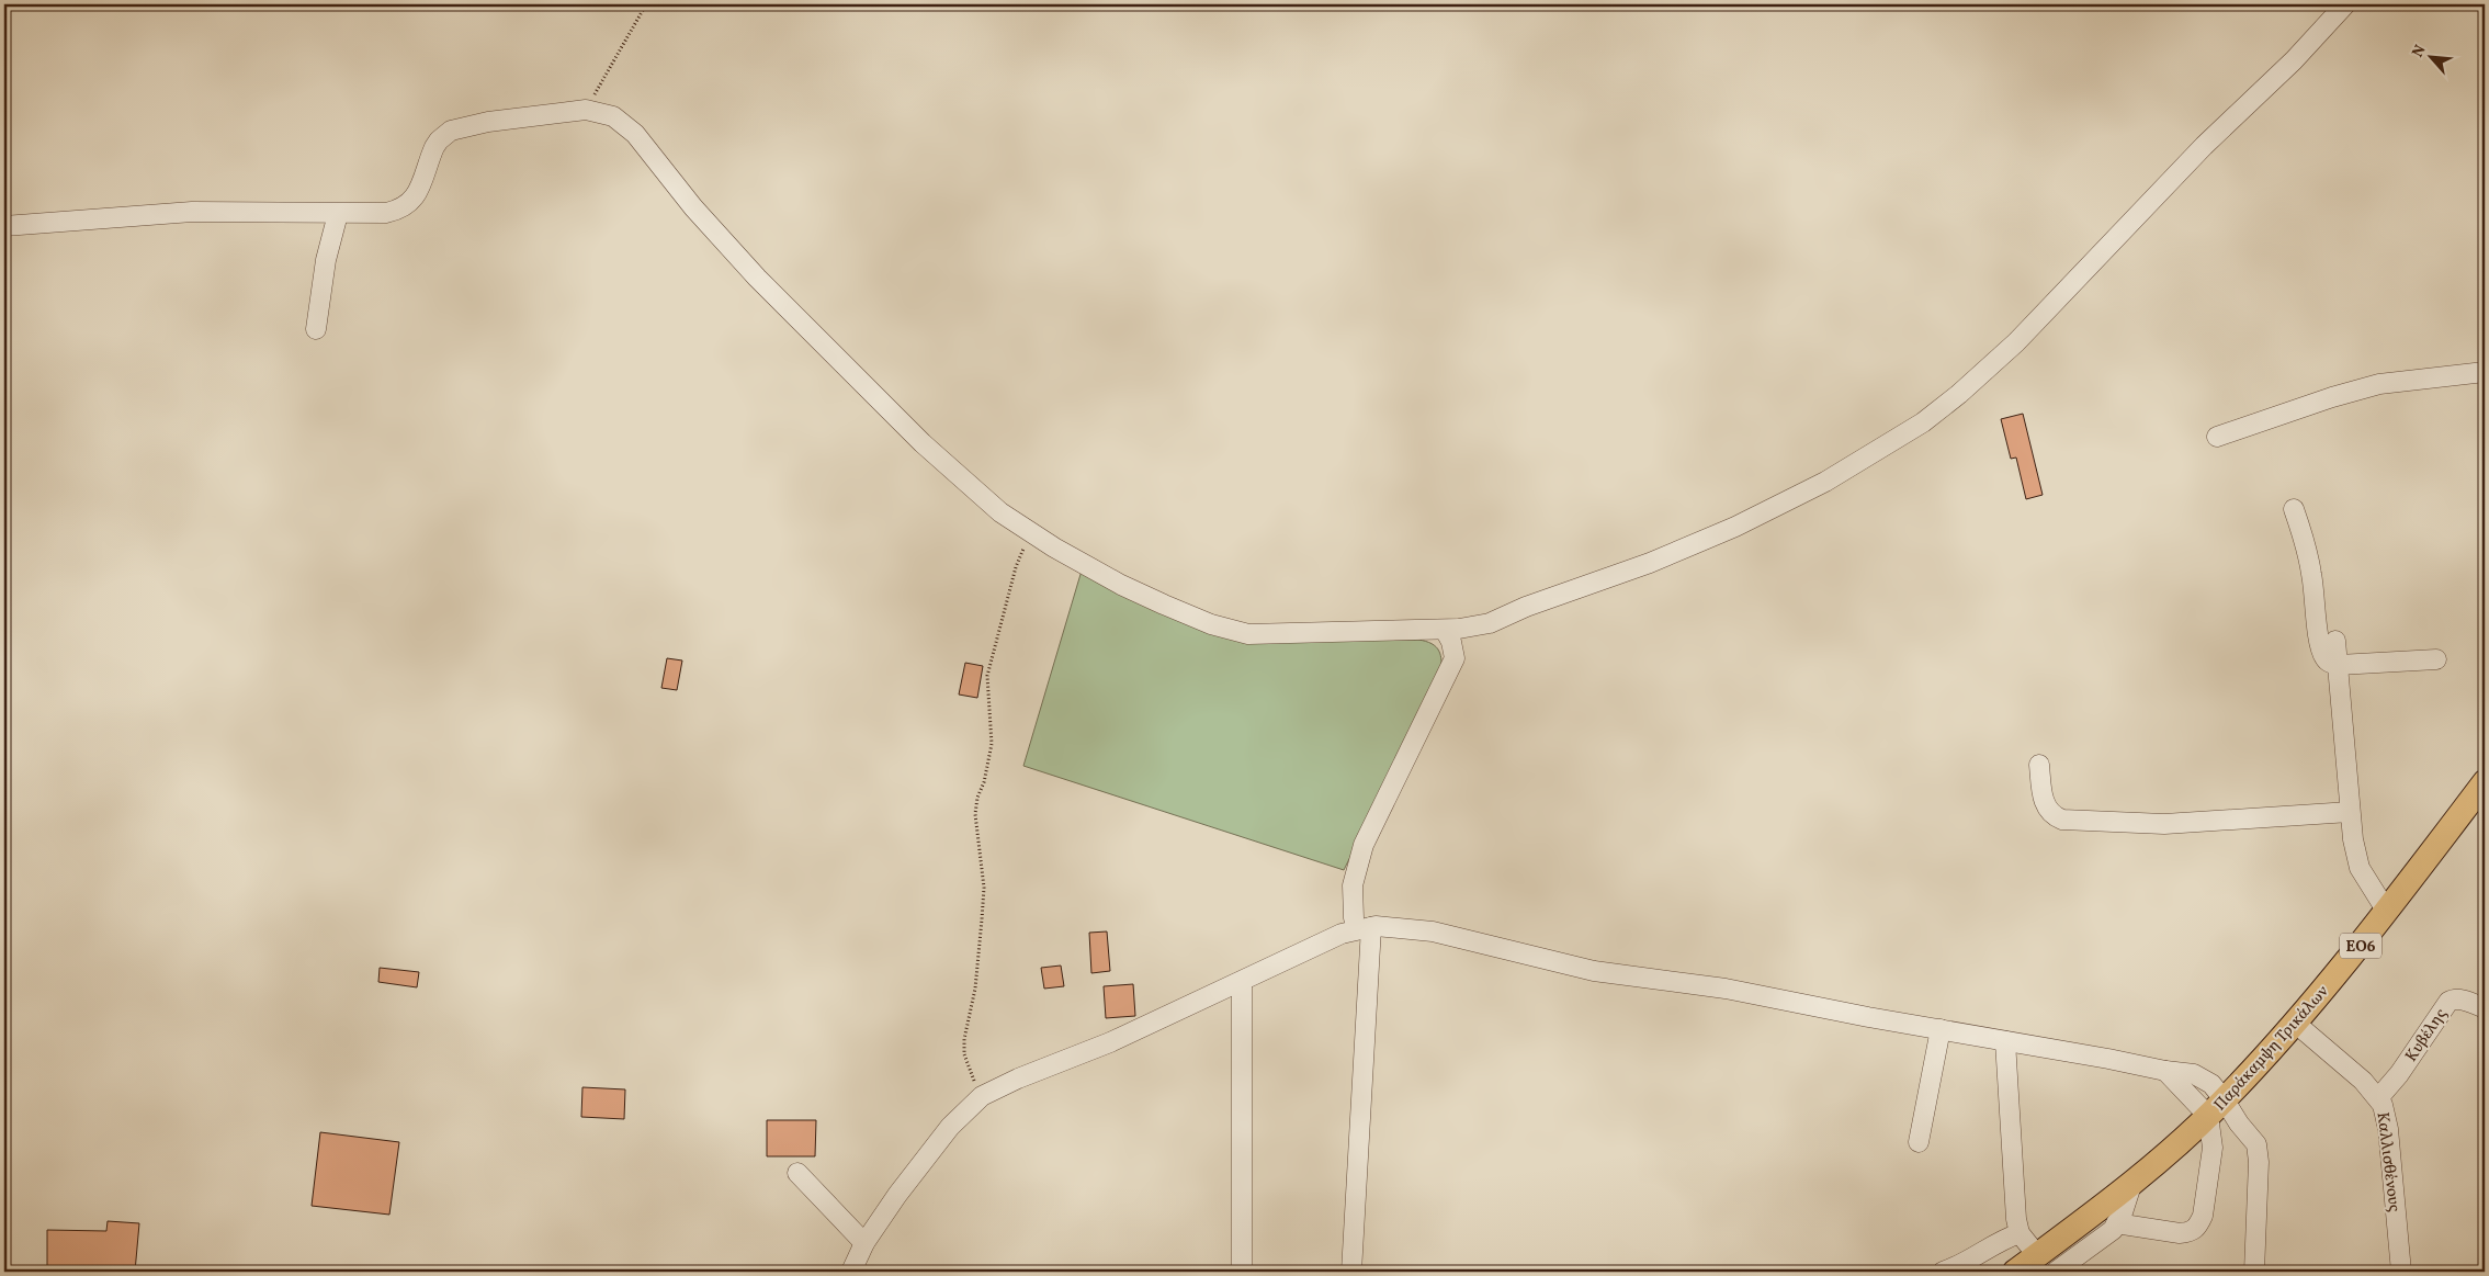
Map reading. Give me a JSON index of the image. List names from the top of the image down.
{
  "streets": {
    "main road": ["ΕΟ6", "Παράκαμψη Τρικάλων"],
    "street": ["Κυβέλης", "Καλλισθένους"]
  },
  "crossings": [
    ["Κυβέλης", "Καλλισθένους"],
    ["Παράκαμψη Τρικάλων", "Καλλισθένους"]
  ],
  "north": "top left"
}
